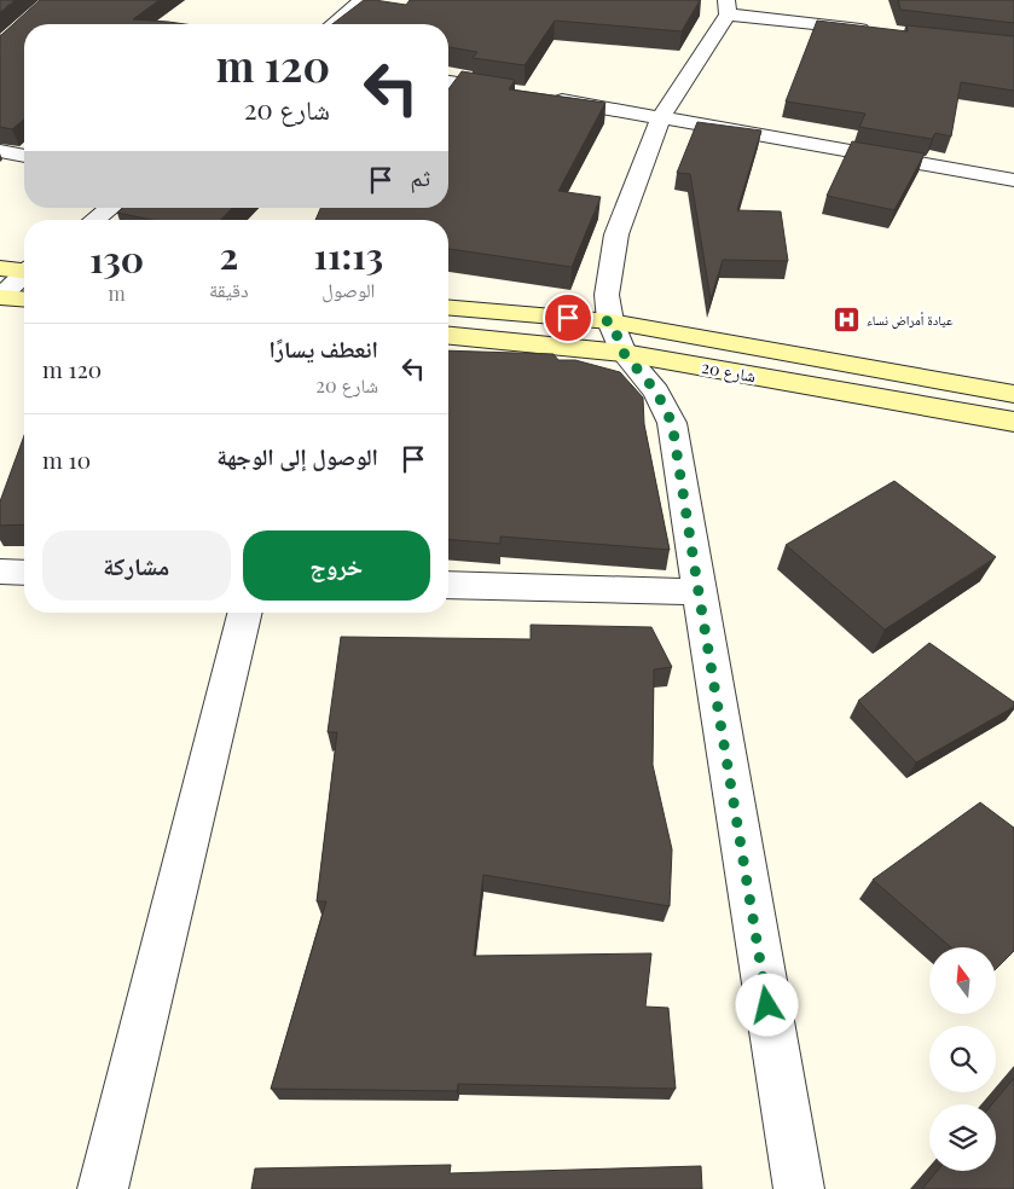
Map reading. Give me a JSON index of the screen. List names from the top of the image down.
{
  "streets": {
    "street": ["شارع 20"]
  },
  "places": {
    "hospital": ["عيادة أمراض نساء"]
  },
  "north": "top",
  "page": {
    "turn": ["120 m", "شارع 20"],
    "then": "ثم",
    "eta": [
      "11:13",
      "الوصول",
      "2",
      "دقيقة",
      "130",
      "m"
    ],
    "list": [
      {
        "name": "انعطف يسارًا",
        "note": "شارع 20",
        "value": "120 m"
      },
      {
        "name": "الوصول إلى الوجهة",
        "value": "10 m"
      }
    ],
    "buttons": ["خروج", "مشاركة"]
  }
}
